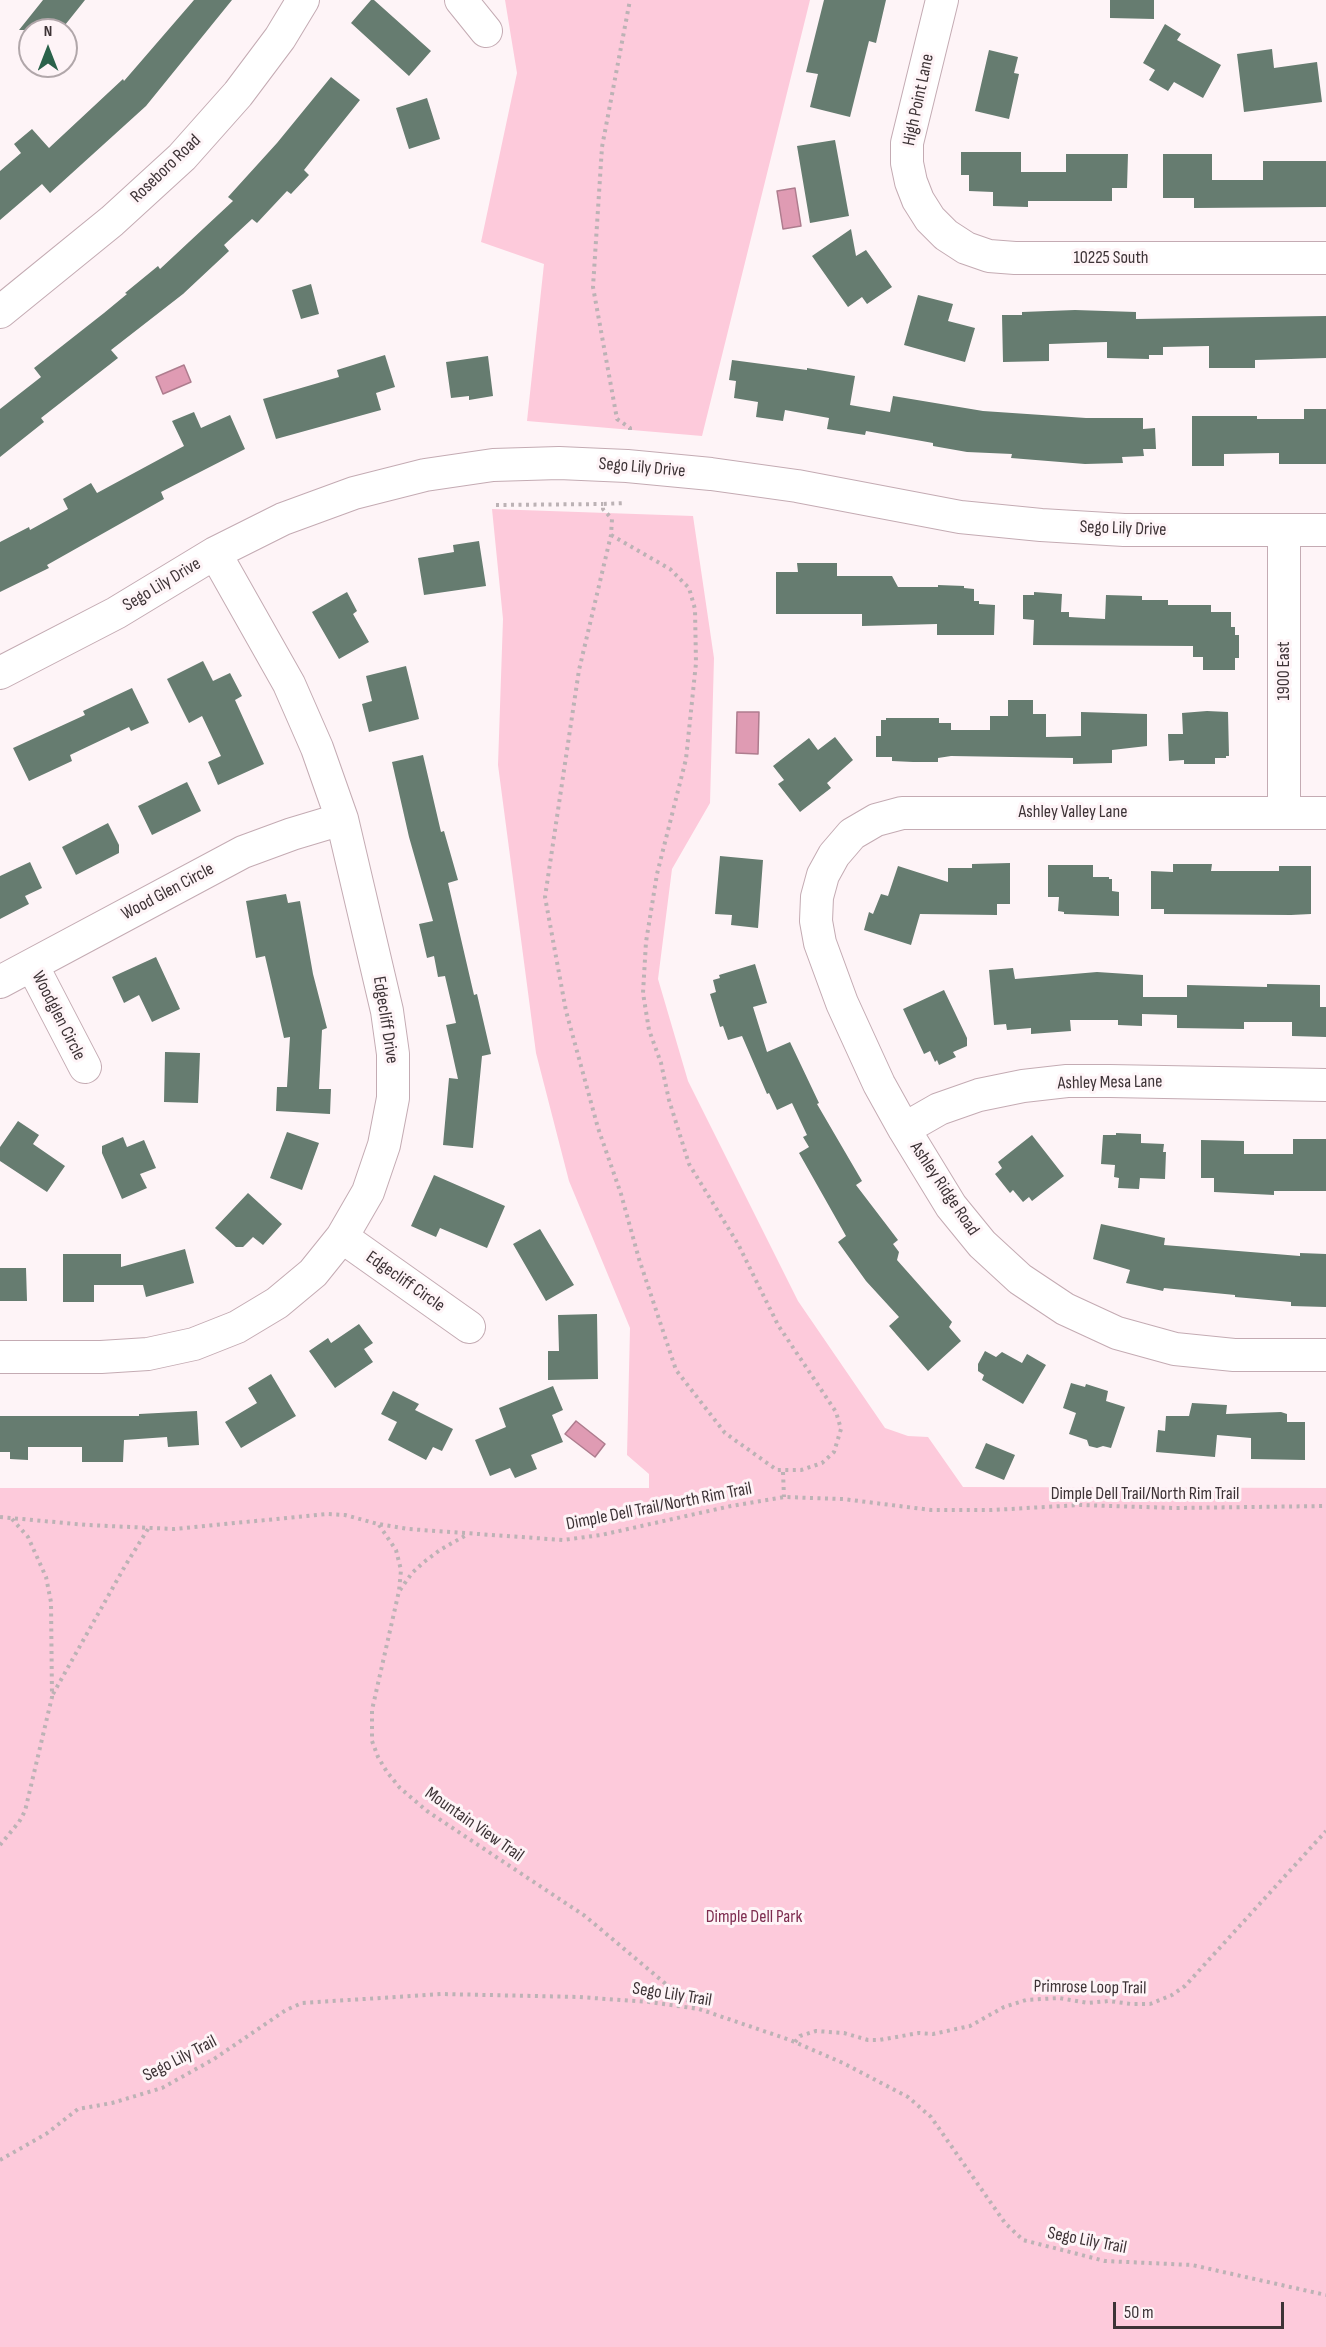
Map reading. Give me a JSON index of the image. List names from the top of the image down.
{
  "streets": {
    "street": [
      "High Point Lane",
      "Roseboro Road",
      "10225 South",
      "Sego Lily Drive",
      "1900 East",
      "Ashley Valley Lane",
      "Wood Glen Circle",
      "Woodglen Circle",
      "Edgecliff Drive",
      "Ashley Mesa Lane",
      "Ashley Ridge Road",
      "Edgecliff Circle"
    ],
    "path": [
      "Dimple Dell Trail/North Rim Trail",
      "Mountain View Trail",
      "Primrose Loop Trail",
      "Sego Lily Trail"
    ]
  },
  "crossings": [
    ["High Point Lane", "10225 South"],
    ["Sego Lily Drive", "1900 East"],
    ["Sego Lily Drive", "Edgecliff Drive"],
    ["1900 East", "Ashley Valley Lane"],
    ["Ashley Valley Lane", "Ashley Ridge Road"],
    ["Wood Glen Circle", "Woodglen Circle"],
    ["Wood Glen Circle", "Edgecliff Drive"],
    ["Edgecliff Drive", "Edgecliff Circle"],
    ["Ashley Mesa Lane", "Ashley Ridge Road"],
    ["Dimple Dell Trail/North Rim Trail", "Mountain View Trail"],
    ["Mountain View Trail", "Sego Lily Trail"],
    ["Primrose Loop Trail", "Sego Lily Trail"]
  ],
  "parks": ["Dimple Dell Park"],
  "scale_bar": "50 m",
  "north": "top"
}
